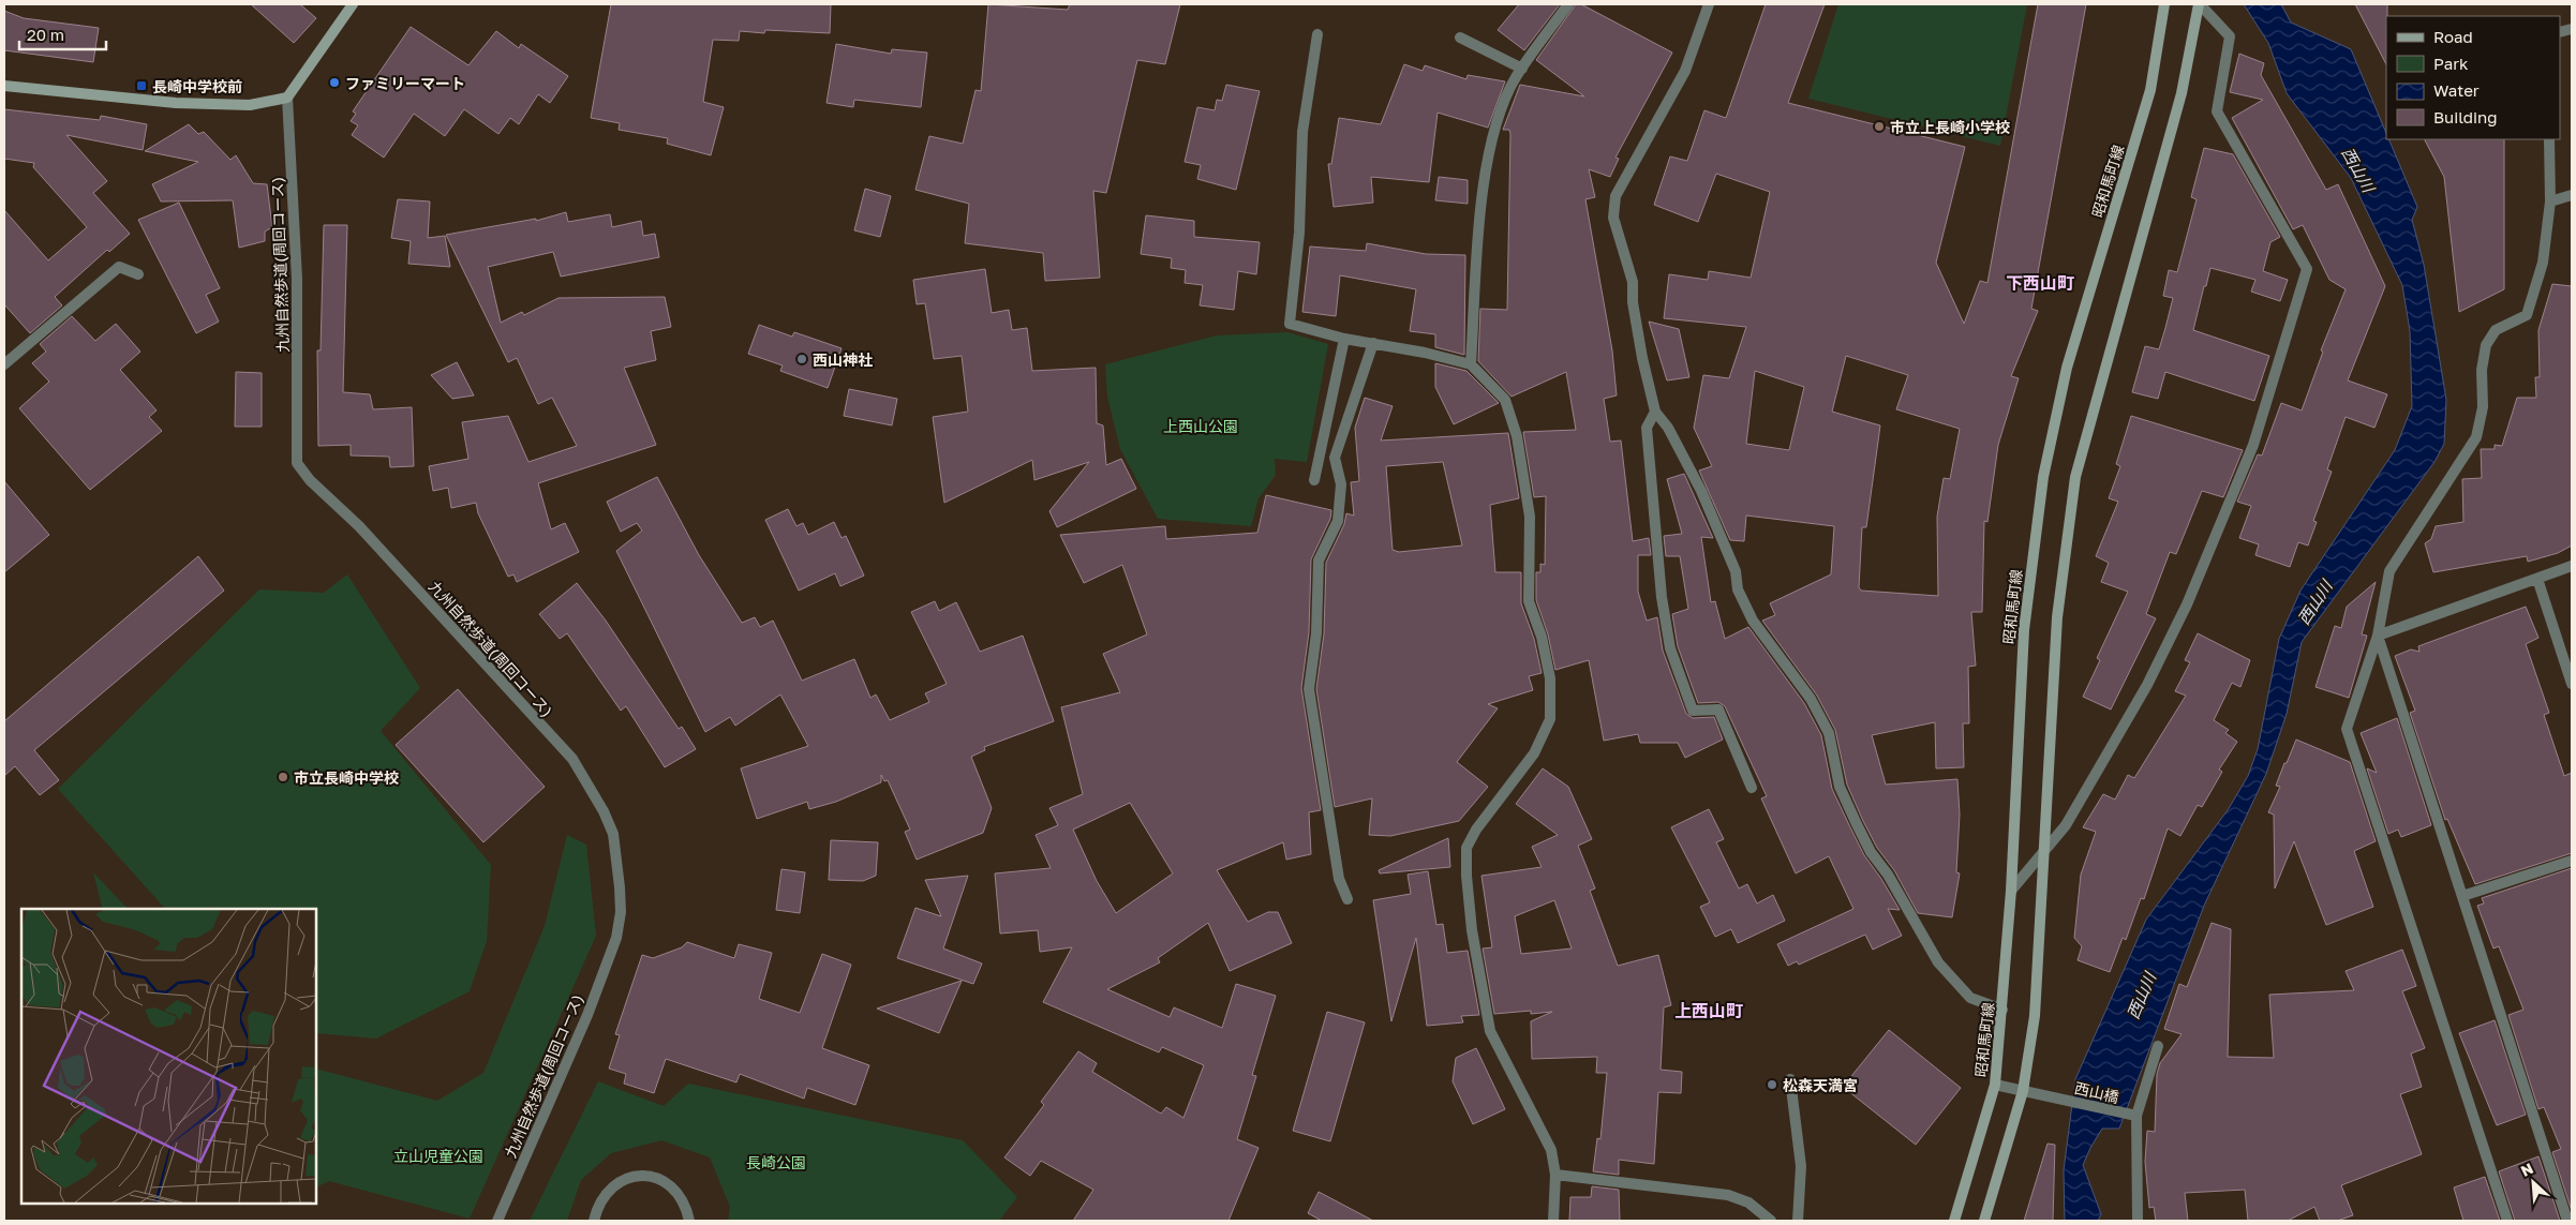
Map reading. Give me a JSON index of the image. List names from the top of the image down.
{
  "streets": {
    "main road": ["昭和馬町線"],
    "street": ["九州自然歩道(周回コース)", "西山橋"]
  },
  "crossings": [
    ["昭和馬町線", "西山橋"]
  ],
  "districts": ["下西山町", "上西山町"],
  "water": ["西山川"],
  "parks": ["上西山公園", "立山児童公園", "長崎公園"],
  "places": {
    "other": [
      "ファミリーマート",
      "市立上長崎小学校",
      "西山神社",
      "市立長崎中学校",
      "松森天満宮"
    ],
    "transit": ["長崎中学校前"]
  },
  "legend": [
    "Road",
    "Park",
    "Water",
    "Building"
  ],
  "scale_bar": "20 m",
  "north": "top left"
}
